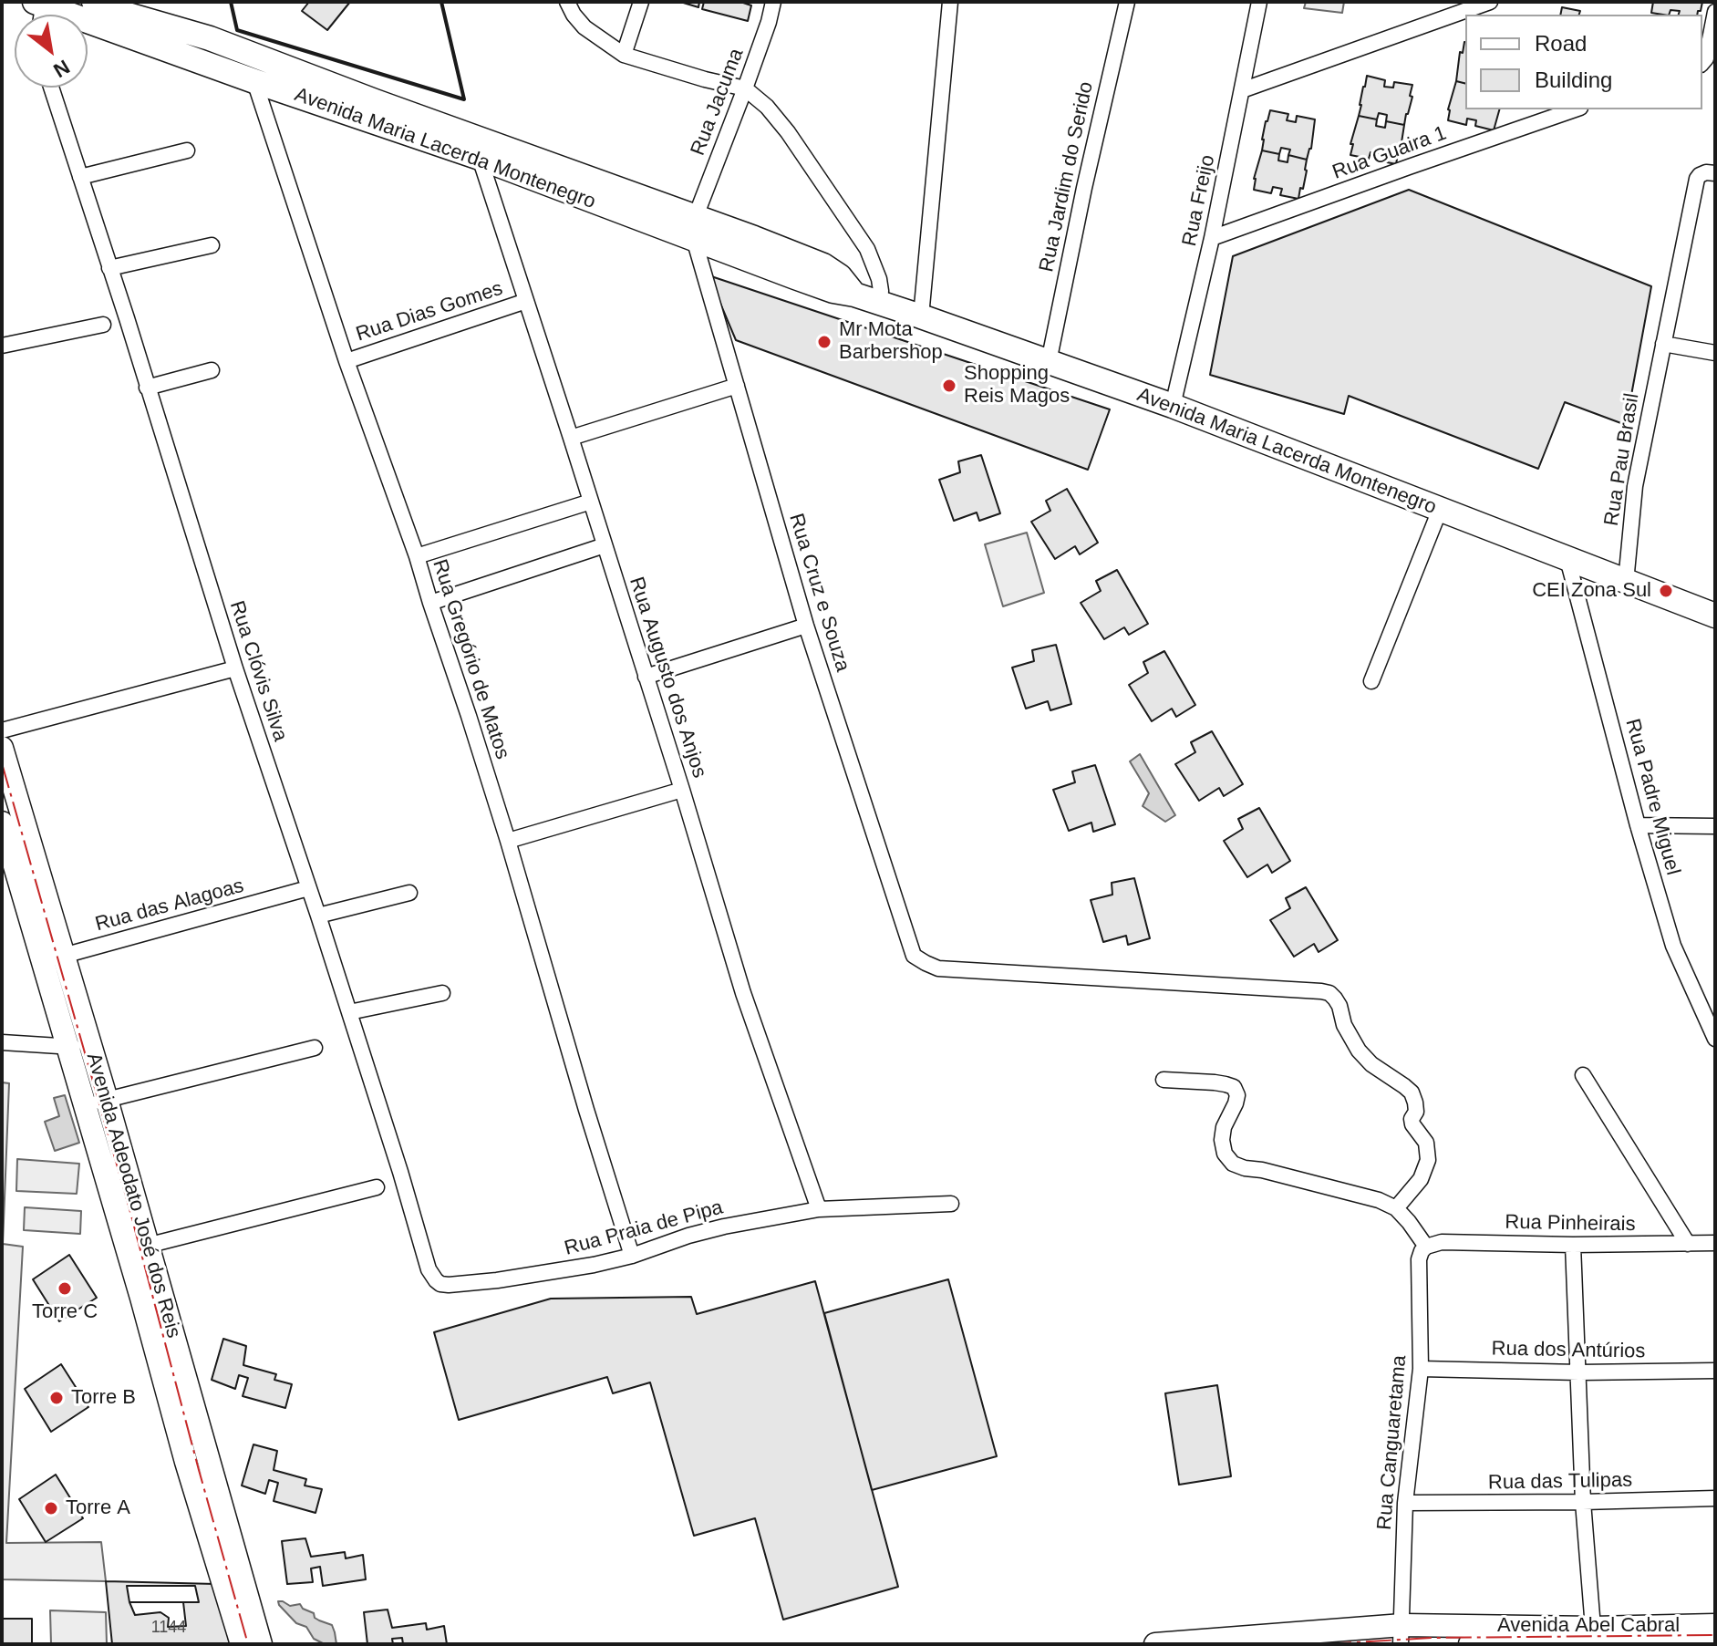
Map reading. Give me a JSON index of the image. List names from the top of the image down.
{
  "streets": {
    "main road": ["Avenida Maria Lacerda Montenegro", "Avenida Adeodato José dos Reis", "Avenida Abel Cabral"],
    "street": [
      "Rua Jacuma",
      "Rua Guaira 1",
      "Rua Jardim do Serido",
      "Rua Freijo",
      "Rua Dias Gomes",
      "Rua Pau Brasil",
      "Rua Cruz e Souza",
      "Rua Gregório de Matos",
      "Rua Clóvis Silva",
      "Rua Augusto dos Anjos",
      "Rua Padre Miguel",
      "Rua das Alagoas",
      "Rua Pinheirais",
      "Rua Praia de Pipa",
      "Rua dos Antúrios",
      "Rua Canguaretama",
      "Rua das Tulipas"
    ]
  },
  "crossings": [
    ["Rua Jacuma", "Avenida Maria Lacerda Montenegro"],
    ["Rua Jacuma", "Rua Cruz e Souza"],
    ["Avenida Maria Lacerda Montenegro", "Rua Jardim do Serido"],
    ["Avenida Maria Lacerda Montenegro", "Rua Freijo"],
    ["Avenida Maria Lacerda Montenegro", "Rua Pau Brasil"],
    ["Avenida Maria Lacerda Montenegro", "Rua Cruz e Souza"],
    ["Avenida Maria Lacerda Montenegro", "Rua Gregório de Matos"],
    ["Avenida Maria Lacerda Montenegro", "Rua Augusto dos Anjos"],
    ["Avenida Maria Lacerda Montenegro", "Rua Padre Miguel"],
    ["Rua Guaira 1", "Rua Freijo"],
    ["Rua Dias Gomes", "Rua Gregório de Matos"],
    ["Rua Dias Gomes", "Rua Augusto dos Anjos"],
    ["Rua Gregório de Matos", "Rua Praia de Pipa"],
    ["Rua Clóvis Silva", "Rua das Alagoas"],
    ["Rua Clóvis Silva", "Rua Praia de Pipa"],
    ["Rua Augusto dos Anjos", "Rua Praia de Pipa"],
    ["Rua das Alagoas", "Avenida Adeodato José dos Reis"],
    ["Rua Pinheirais", "Rua Canguaretama"],
    ["Rua dos Antúrios", "Rua Canguaretama"],
    ["Rua Canguaretama", "Rua das Tulipas"],
    ["Rua Canguaretama", "Avenida Abel Cabral"]
  ],
  "places": [
    "Mr Mota Barbershop",
    "Shopping Reis Magos",
    "CEI Zona Sul",
    "Torre C",
    "Torre B",
    "Torre A"
  ],
  "house_numbers": ["1144"],
  "legend": ["Road", "Building"],
  "north": "bottom right"
}
